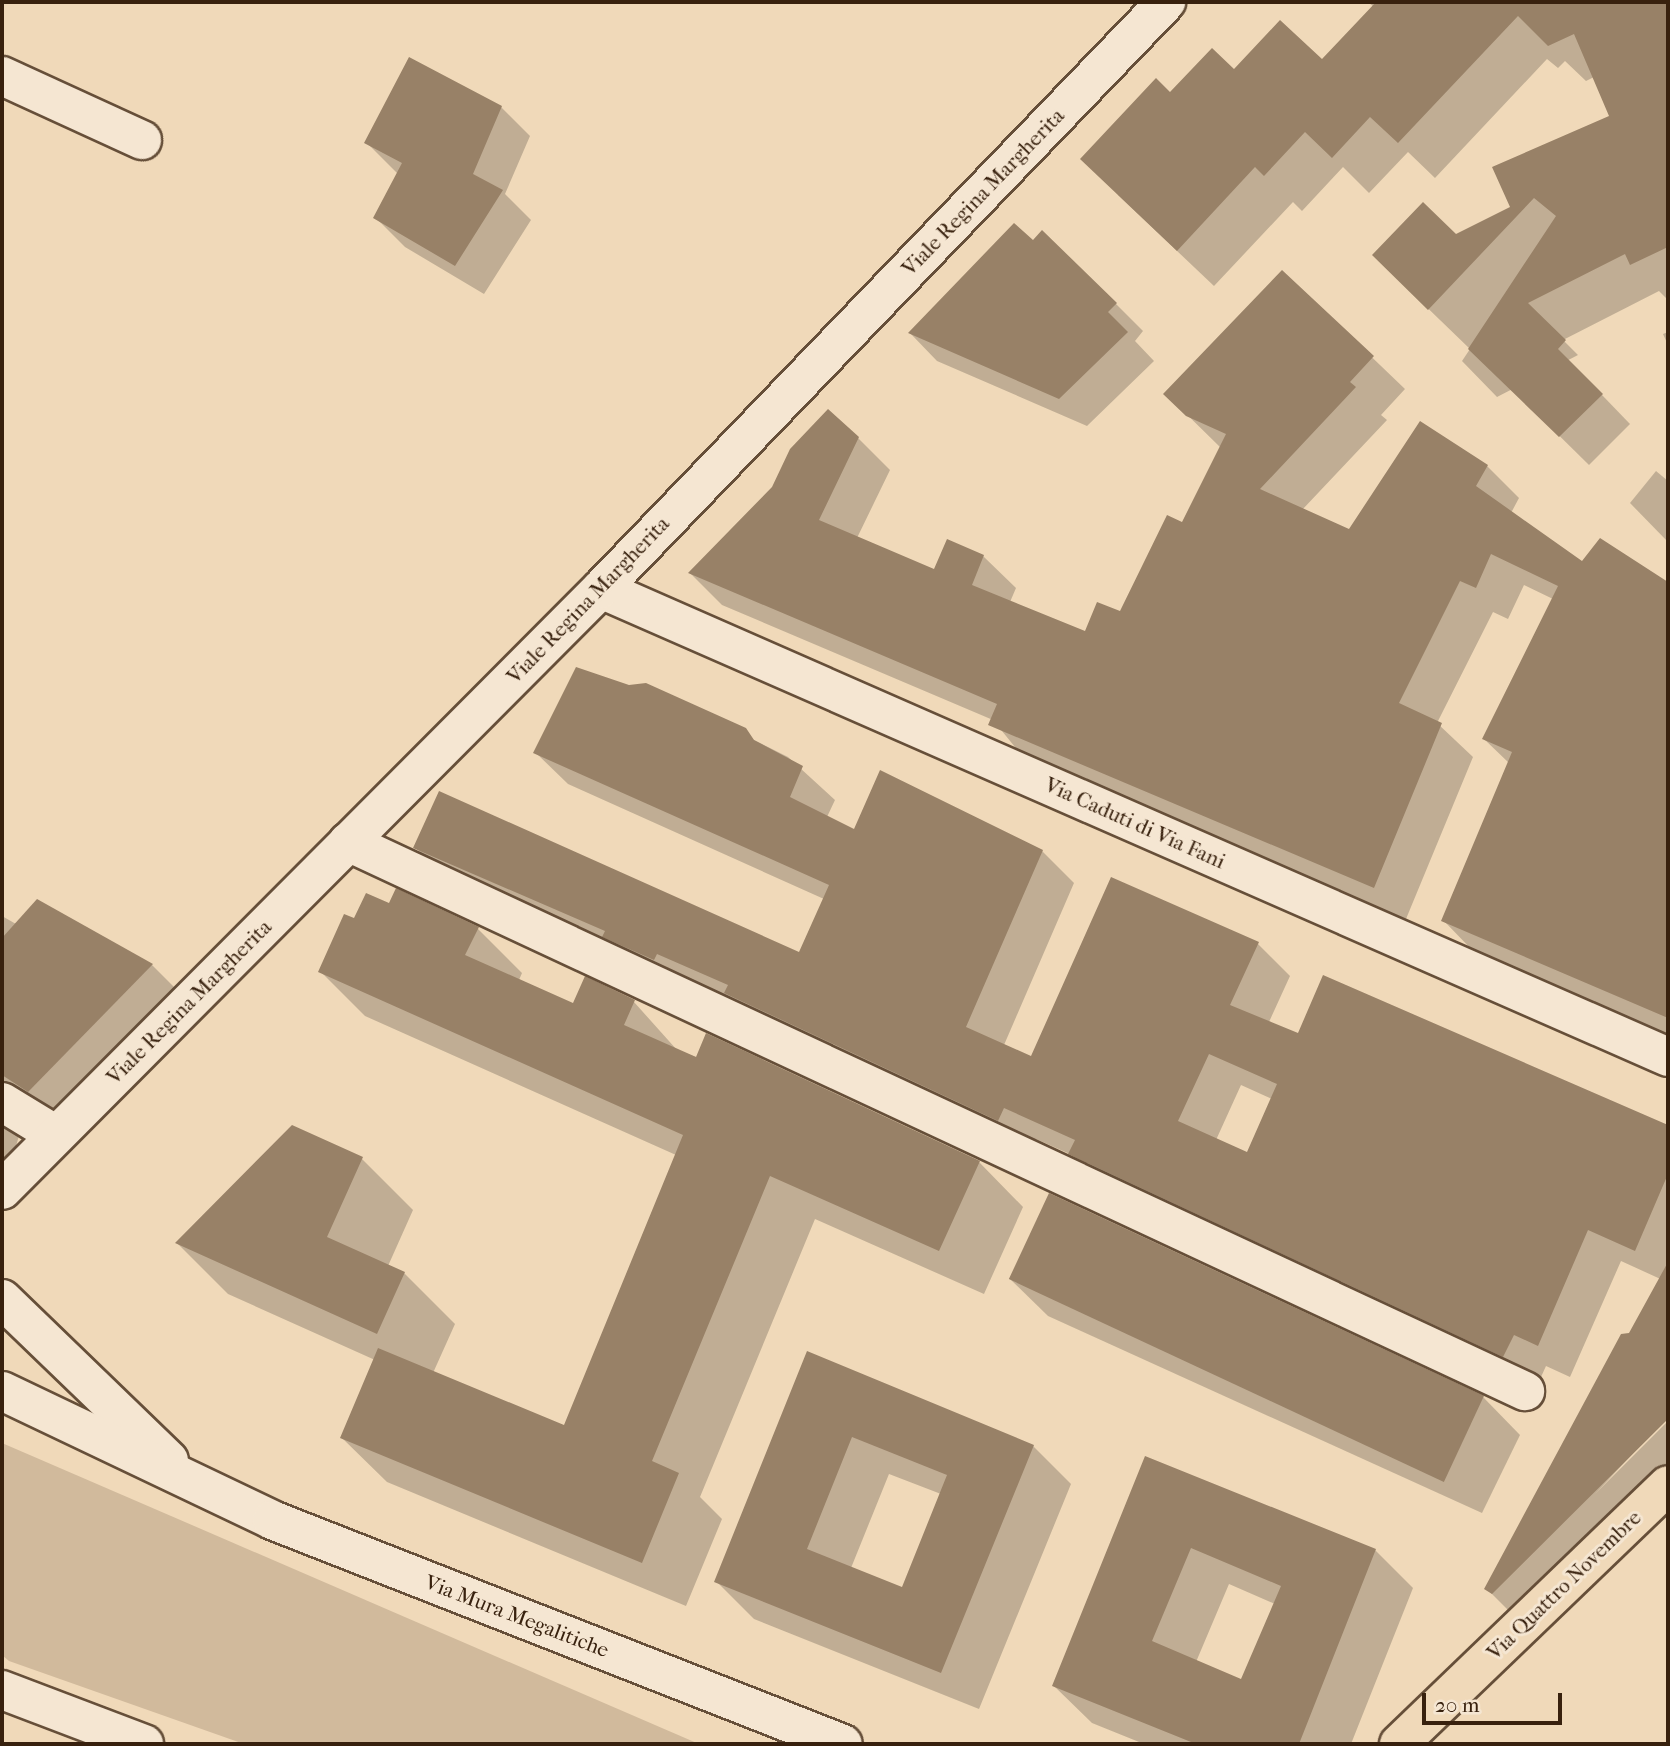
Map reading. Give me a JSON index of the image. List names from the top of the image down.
{
  "streets": {
    "main road": ["Via Quattro Novembre"],
    "street": ["Viale Regina Margherita", "Via Caduti di Via Fani", "Via Mura Megalitiche"]
  },
  "crossings": [
    ["Viale Regina Margherita", "Via Caduti di Via Fani"]
  ],
  "scale_bar": "20 m"
}
